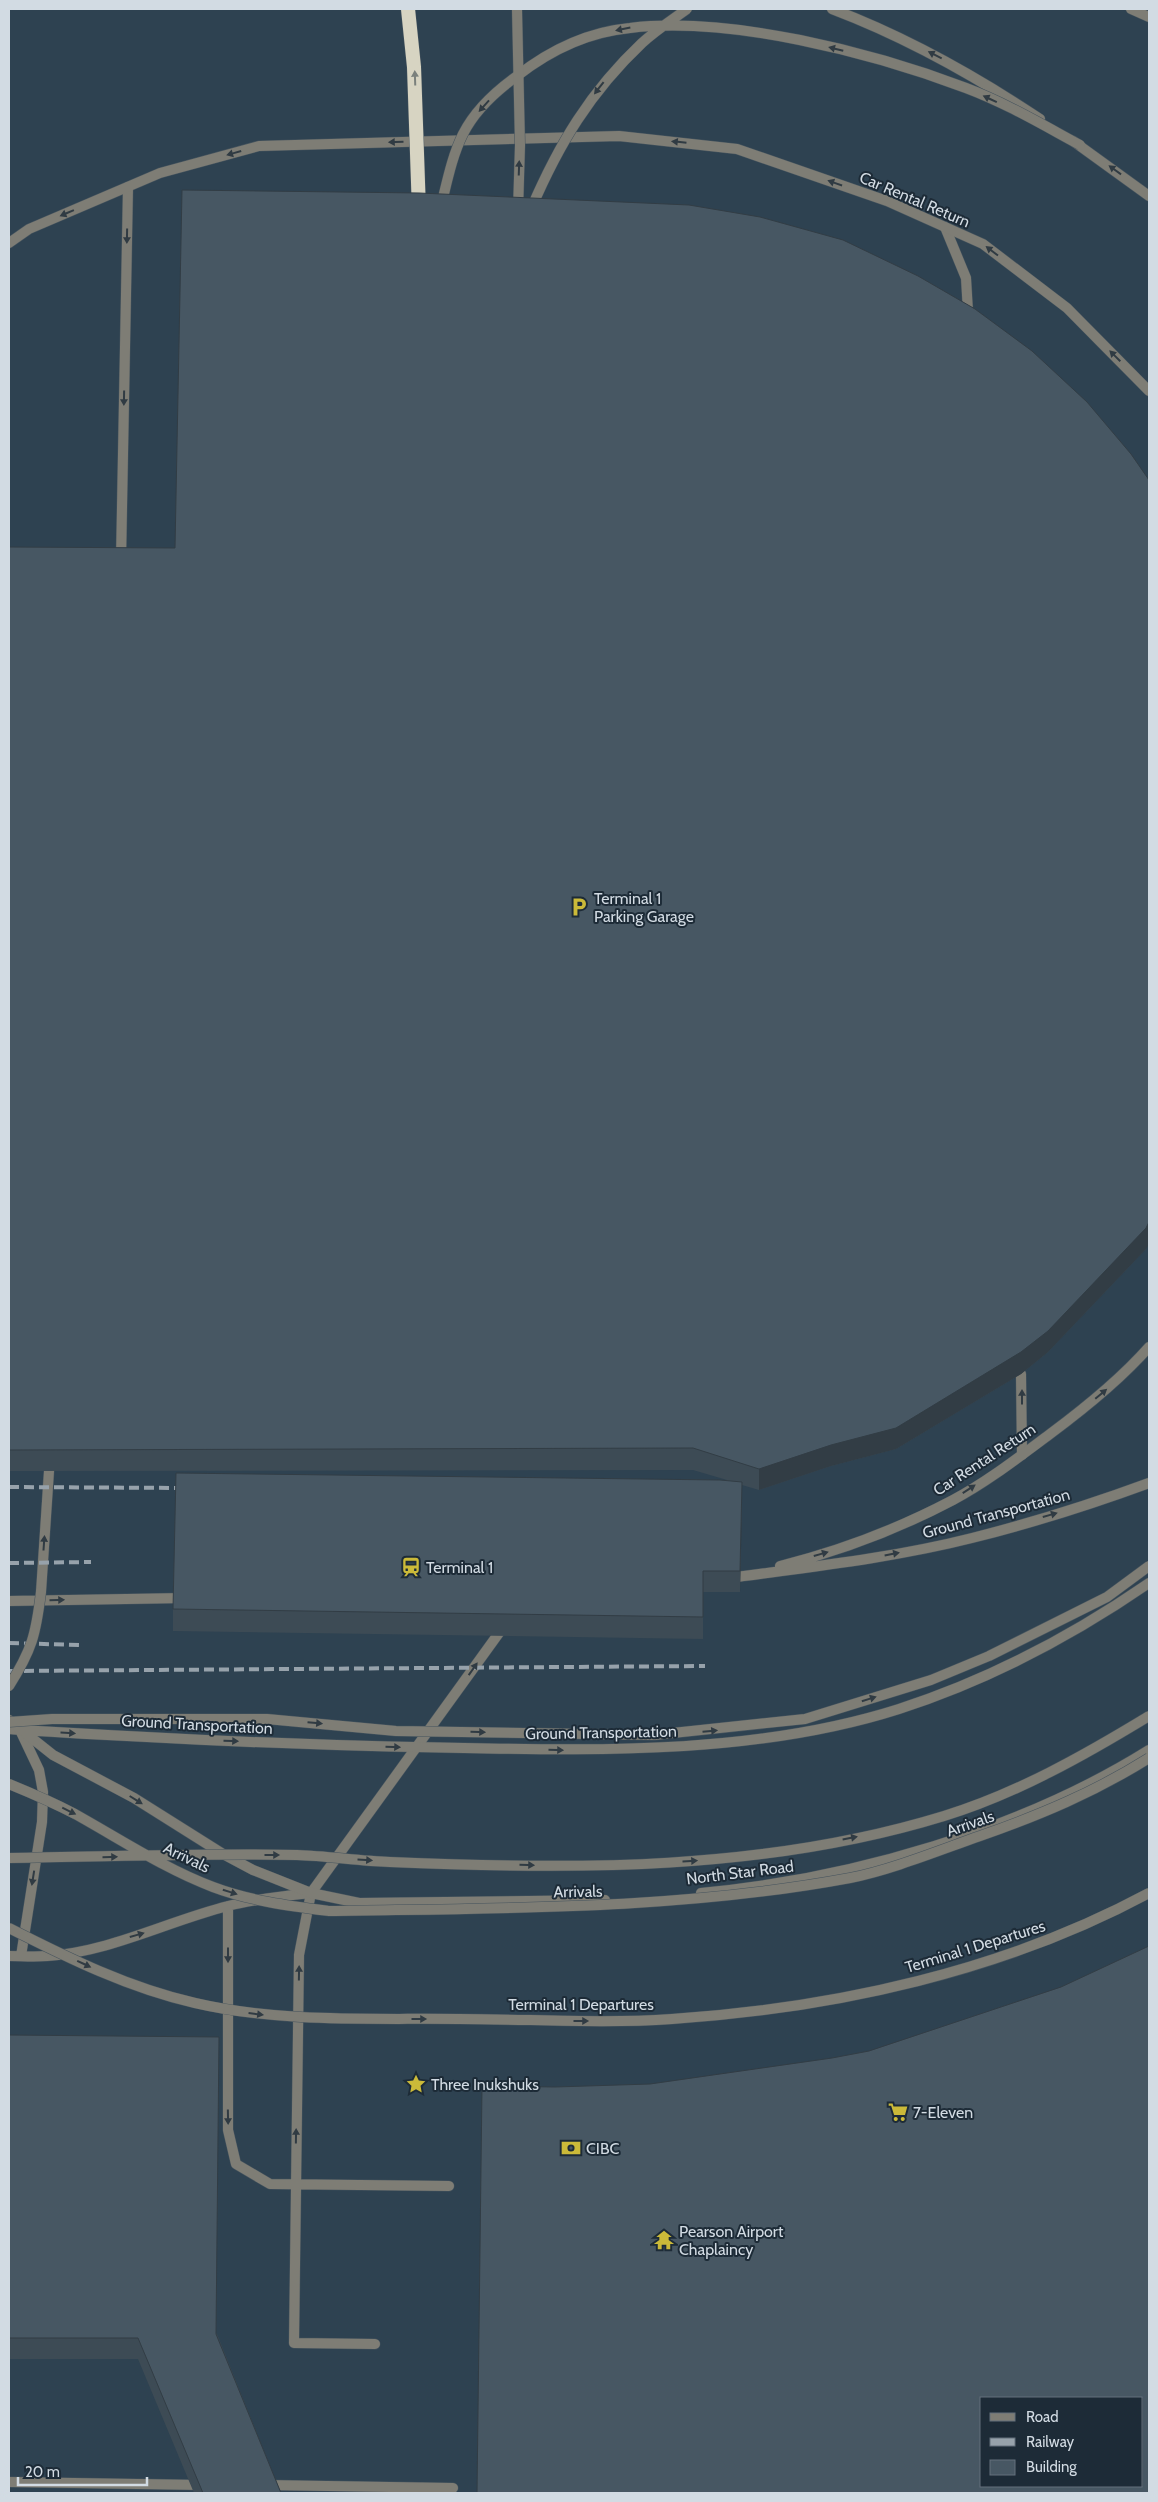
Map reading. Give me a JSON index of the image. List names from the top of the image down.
{
  "streets": {
    "street": [
      "Car Rental Return",
      "Ground Transportation",
      "Arrivals",
      "North Star Road",
      "Terminal 1 Departures"
    ]
  },
  "crossings": [
    ["Car Rental Return", "Ground Transportation"]
  ],
  "one_way": ["Terminal 1 Departures"],
  "places": {
    "parking": ["Terminal 1 Parking Garage"],
    "station": ["Terminal 1"],
    "place": ["Three Inukshuks"],
    "supermarket": ["7-Eleven"],
    "bank": ["CIBC"],
    "temple": ["Pearson Airport Chaplaincy"]
  },
  "legend": ["Road", "Railway", "Building"],
  "scale_bar": "20 m"
}
